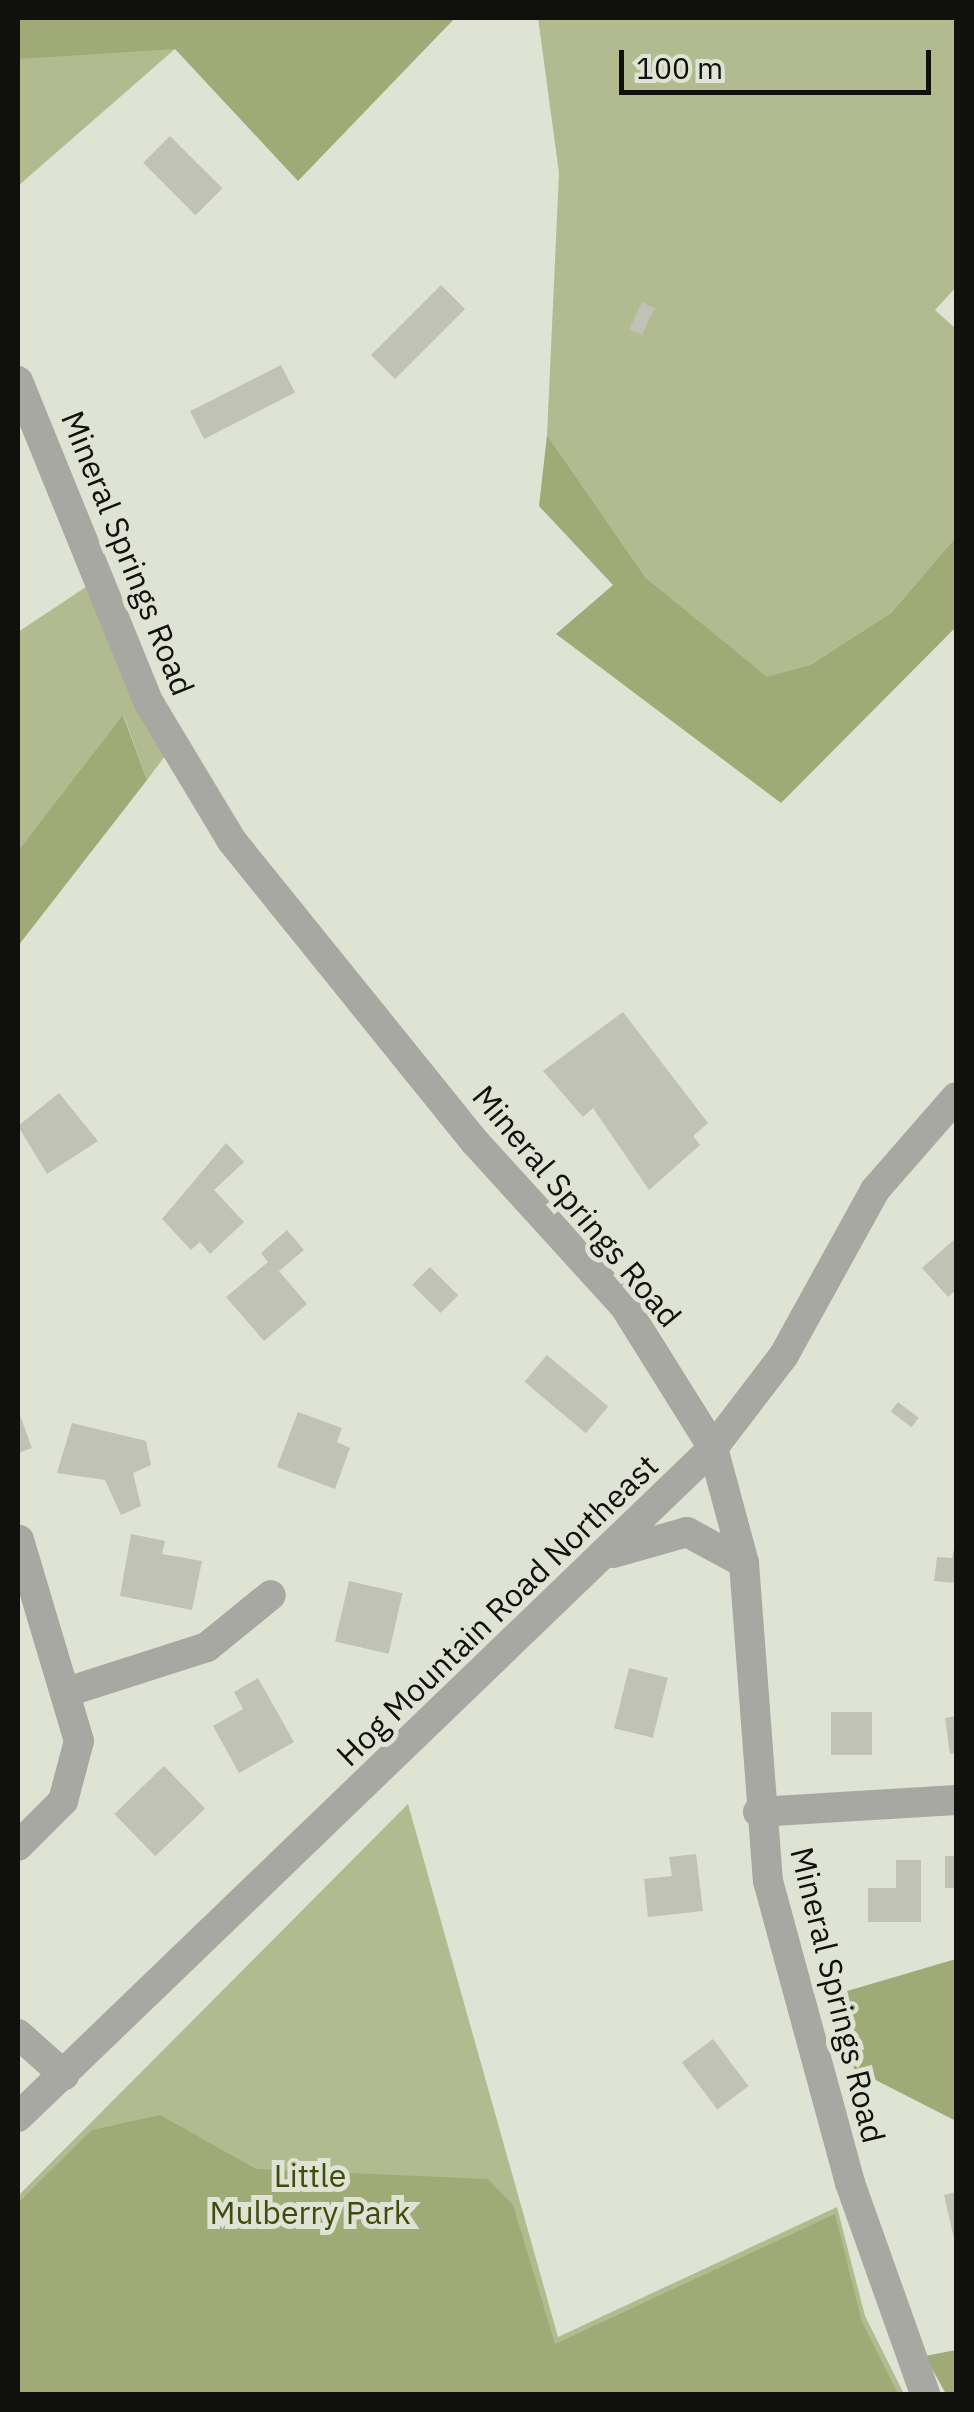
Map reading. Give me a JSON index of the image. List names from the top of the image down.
{
  "streets": {
    "street": ["Mineral Springs Road", "Hog Mountain Road Northeast"]
  },
  "crossings": [
    ["Mineral Springs Road", "Hog Mountain Road Northeast"]
  ],
  "parks": ["Little Mulberry Park"],
  "scale_bar": "100 m"
}
